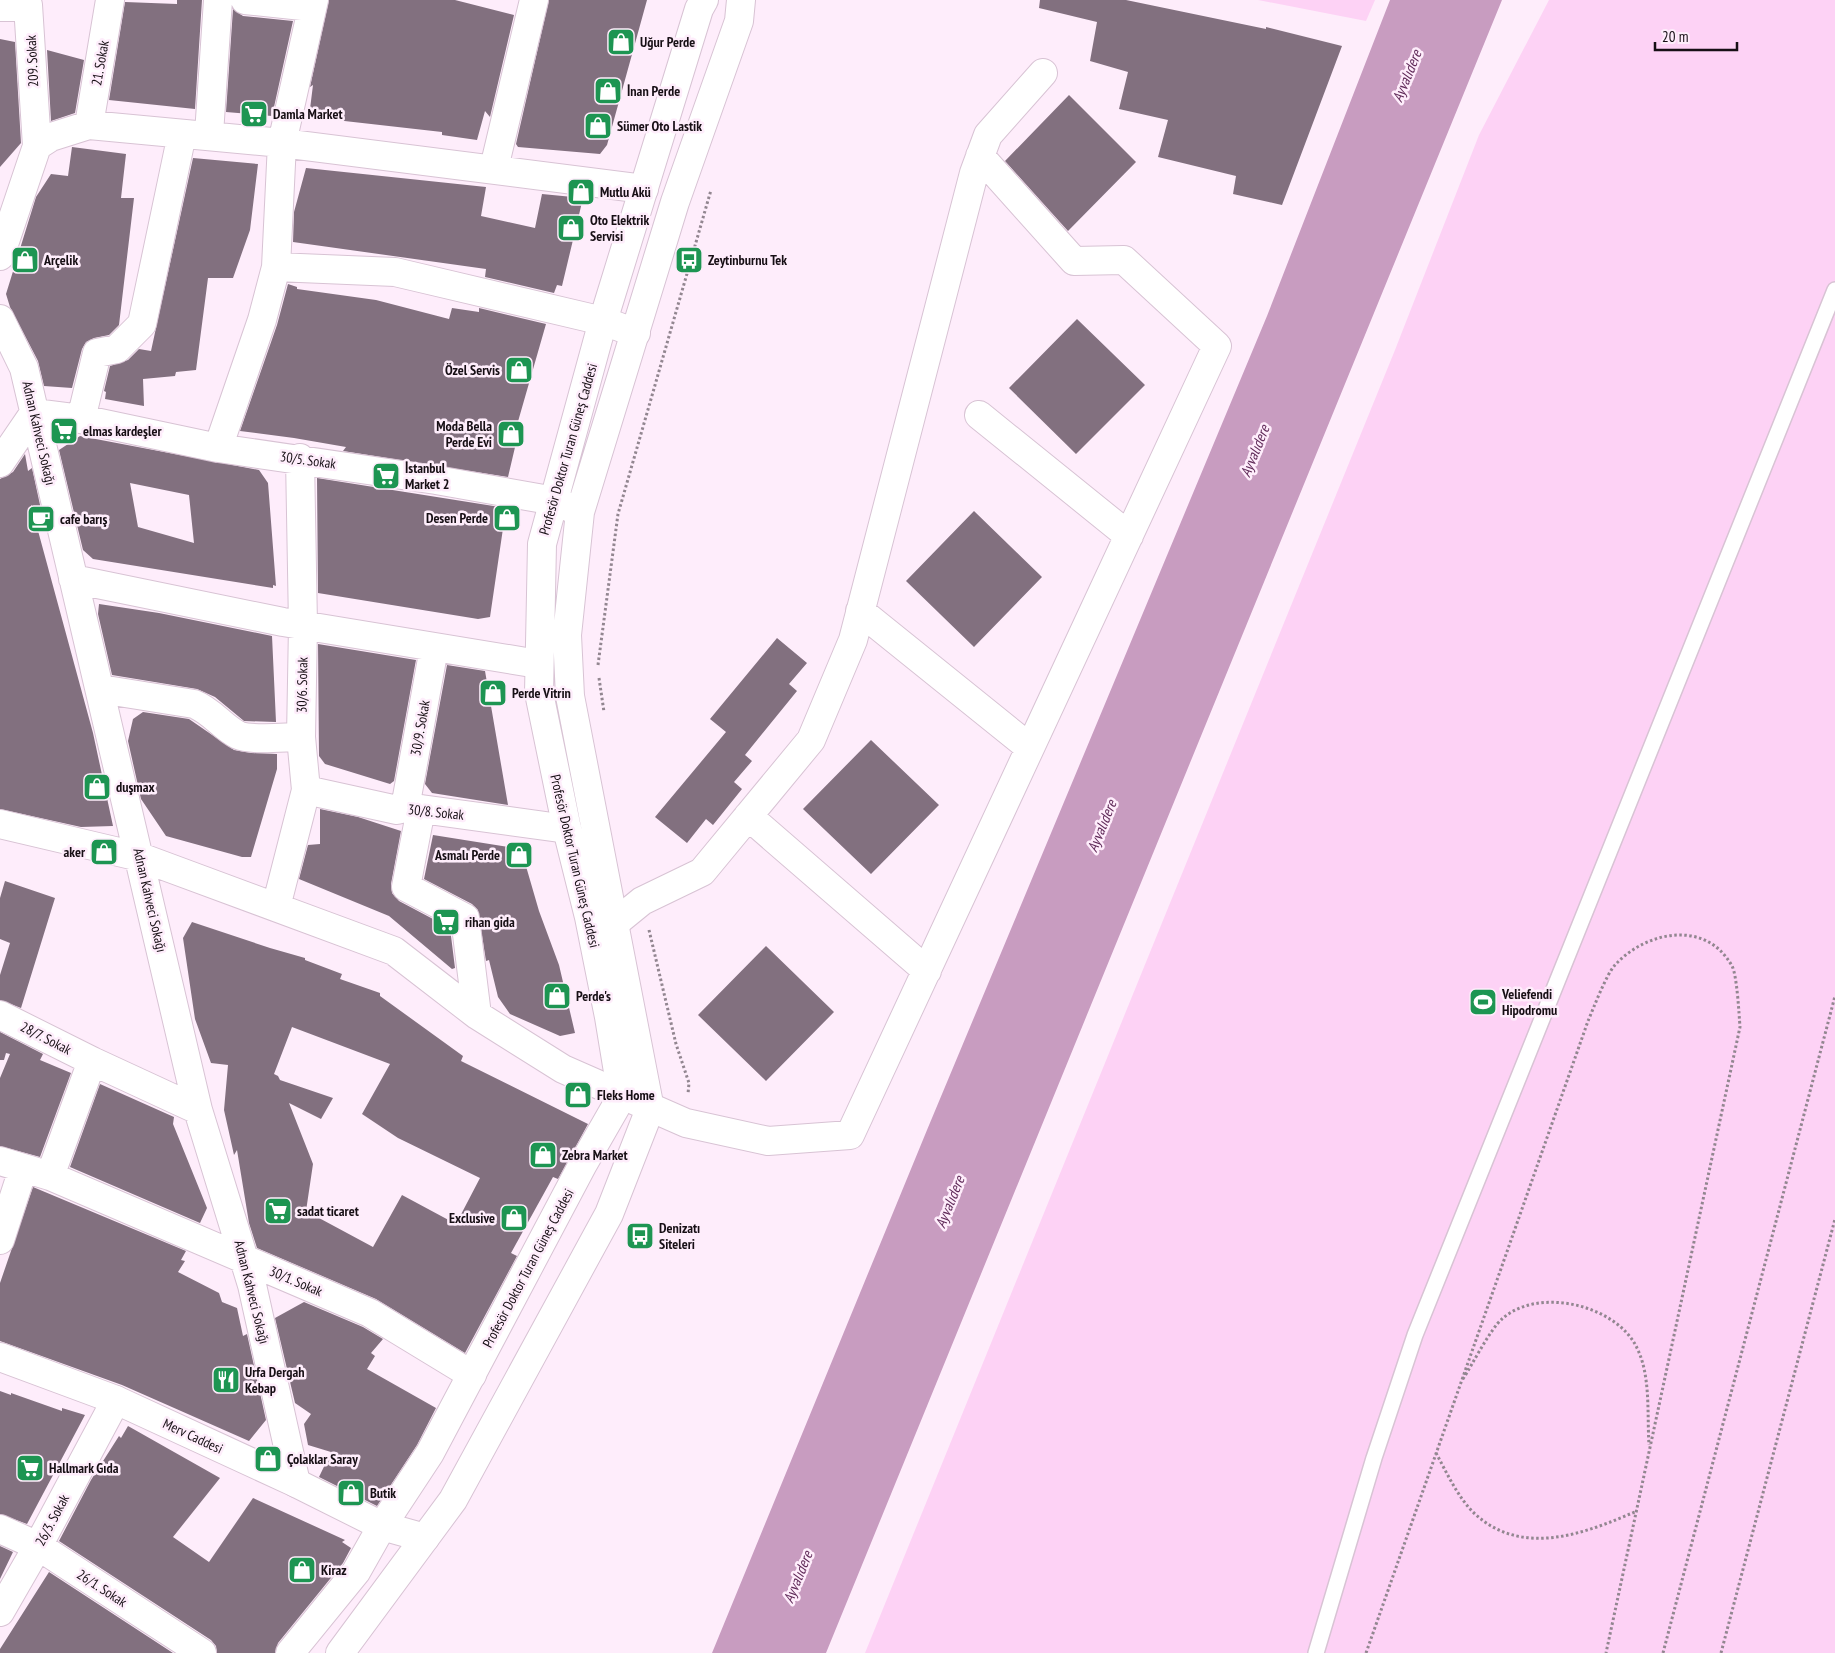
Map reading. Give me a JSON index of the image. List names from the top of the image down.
{
  "streets": {
    "street": [
      "209. Sokak",
      "21. Sokak",
      "Adnan Kahveci Sokağı",
      "Profesör Doktor Turan Güneş Caddesi",
      "30/5. Sokak",
      "30/6. Sokak",
      "30/9. Sokak",
      "30/8. Sokak",
      "28/7. Sokak",
      "30/1. Sokak",
      "Merv Caddesi",
      "26/3. Sokak",
      "26/1. Sokak"
    ]
  },
  "crossings": [
    ["Adnan Kahveci Sokağı", "30/5. Sokak"],
    ["Adnan Kahveci Sokağı", "28/7. Sokak"],
    ["Adnan Kahveci Sokağı", "30/1. Sokak"],
    ["Adnan Kahveci Sokağı", "Merv Caddesi"],
    ["Profesör Doktor Turan Güneş Caddesi", "30/5. Sokak"],
    ["Profesör Doktor Turan Güneş Caddesi", "30/8. Sokak"],
    ["Profesör Doktor Turan Güneş Caddesi", "30/1. Sokak"],
    ["Profesör Doktor Turan Güneş Caddesi", "Merv Caddesi"],
    ["30/5. Sokak", "30/6. Sokak"],
    ["30/6. Sokak", "30/8. Sokak"],
    ["30/9. Sokak", "30/8. Sokak"],
    ["Merv Caddesi", "26/3. Sokak"],
    ["26/3. Sokak", "26/1. Sokak"]
  ],
  "water": ["Ayvalıdere"],
  "places": {
    "shop": [
      "Uğur Perde",
      "İnan Perde",
      "Sümer Oto Lastik",
      "Mutlu Akü",
      "Oto Elektrik Servisi",
      "Arçelik",
      "Özel Servis",
      "Moda Bella Perde Evi",
      "Desen Perde",
      "Perde Vitrin",
      "duşmax",
      "aker",
      "Asmalı Perde",
      "Perde's",
      "Fleks Home",
      "Zebra Market",
      "Exclusive",
      "Çolaklar Saray",
      "Butik",
      "Kiraz"
    ],
    "supermarket": [
      "Damla Market",
      "elmas kardeşler",
      "İstanbul Market 2",
      "rihan gida",
      "sadat ticaret",
      "Hallmark Gıda"
    ],
    "bus stop": ["Zeytinburnu Tek", "Denizatı Siteleri"],
    "cafe": ["cafe barış"],
    "sports": ["Veliefendi Hipodromu"],
    "restaurant": ["Urfa Dergah Kebap"]
  },
  "scale_bar": "20 m"
}
